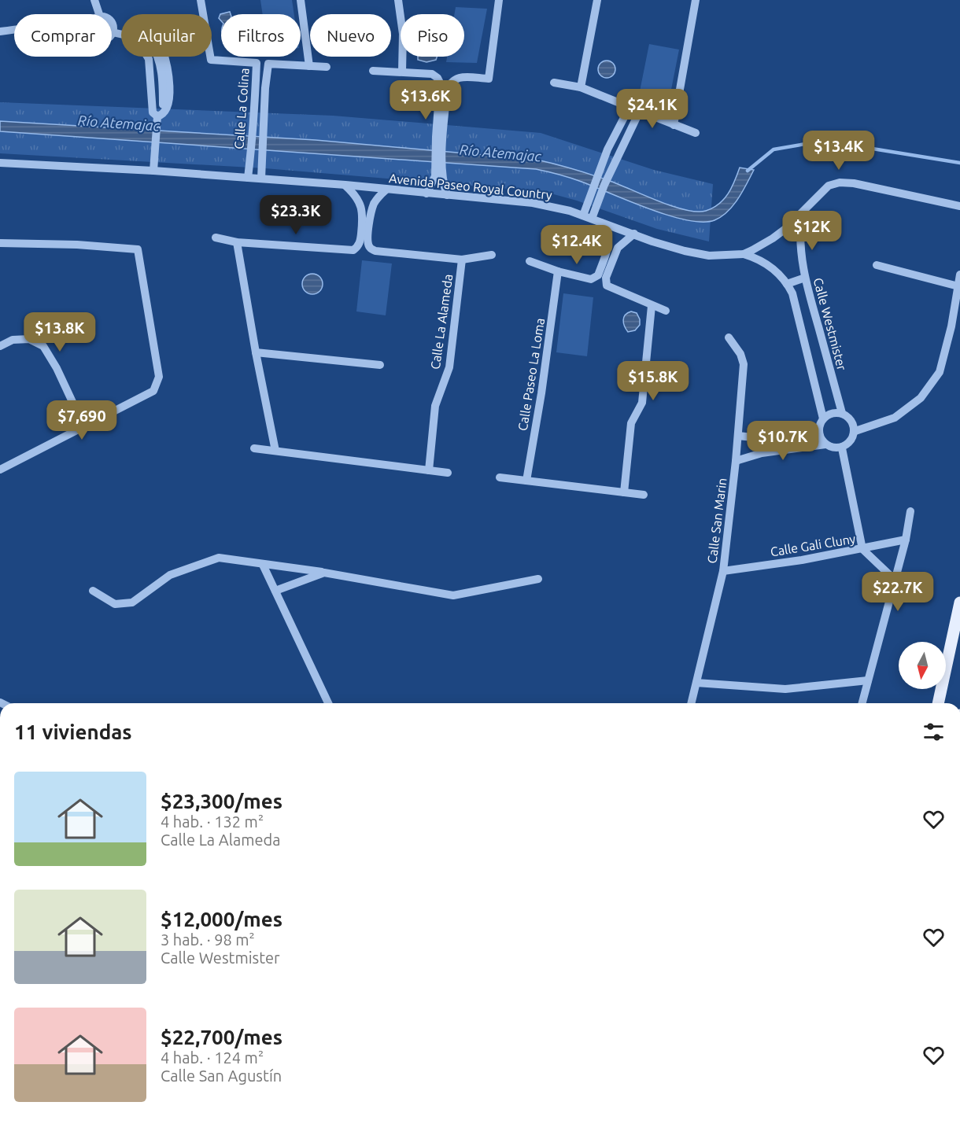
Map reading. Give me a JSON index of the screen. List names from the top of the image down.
{
  "streets": {
    "street": [
      "Calle La Colina",
      "Avenida Paseo Royal Country",
      "Calle La Alameda",
      "Calle Westmister",
      "Calle Paseo La Loma",
      "Calle San Marin",
      "Calle Gali Cluny"
    ]
  },
  "crossings": [
    ["Calle La Colina", "Avenida Paseo Royal Country"],
    ["Avenida Paseo Royal Country", "Calle La Alameda"],
    ["Avenida Paseo Royal Country", "Calle Westmister"],
    ["Calle San Marin", "Calle Gali Cluny"]
  ],
  "water": ["Río Atemajac"],
  "north": "bottom",
  "page": {
    "chip": [
      "Comprar",
      "Alquilar",
      "Filtros",
      "Nuevo",
      "Piso"
    ],
    "price": [
      "$13.6K",
      "$24.1K",
      "$13.4K",
      "$23.3K",
      "$12K",
      "$12.4K",
      "$13.8K",
      "$15.8K",
      "$7,690",
      "$10.7K",
      "$22.7K"
    ],
    "heading": "11 viviendas",
    "list": [
      {
        "name": "$23,300/mes",
        "note": "4 hab. · 132 m² · Calle La Alameda"
      },
      {
        "name": "$12,000/mes",
        "note": "3 hab. · 98 m² · Calle Westmister"
      },
      {
        "name": "$22,700/mes",
        "note": "4 hab. · 124 m² · Calle San Agustín"
      }
    ]
  }
}
